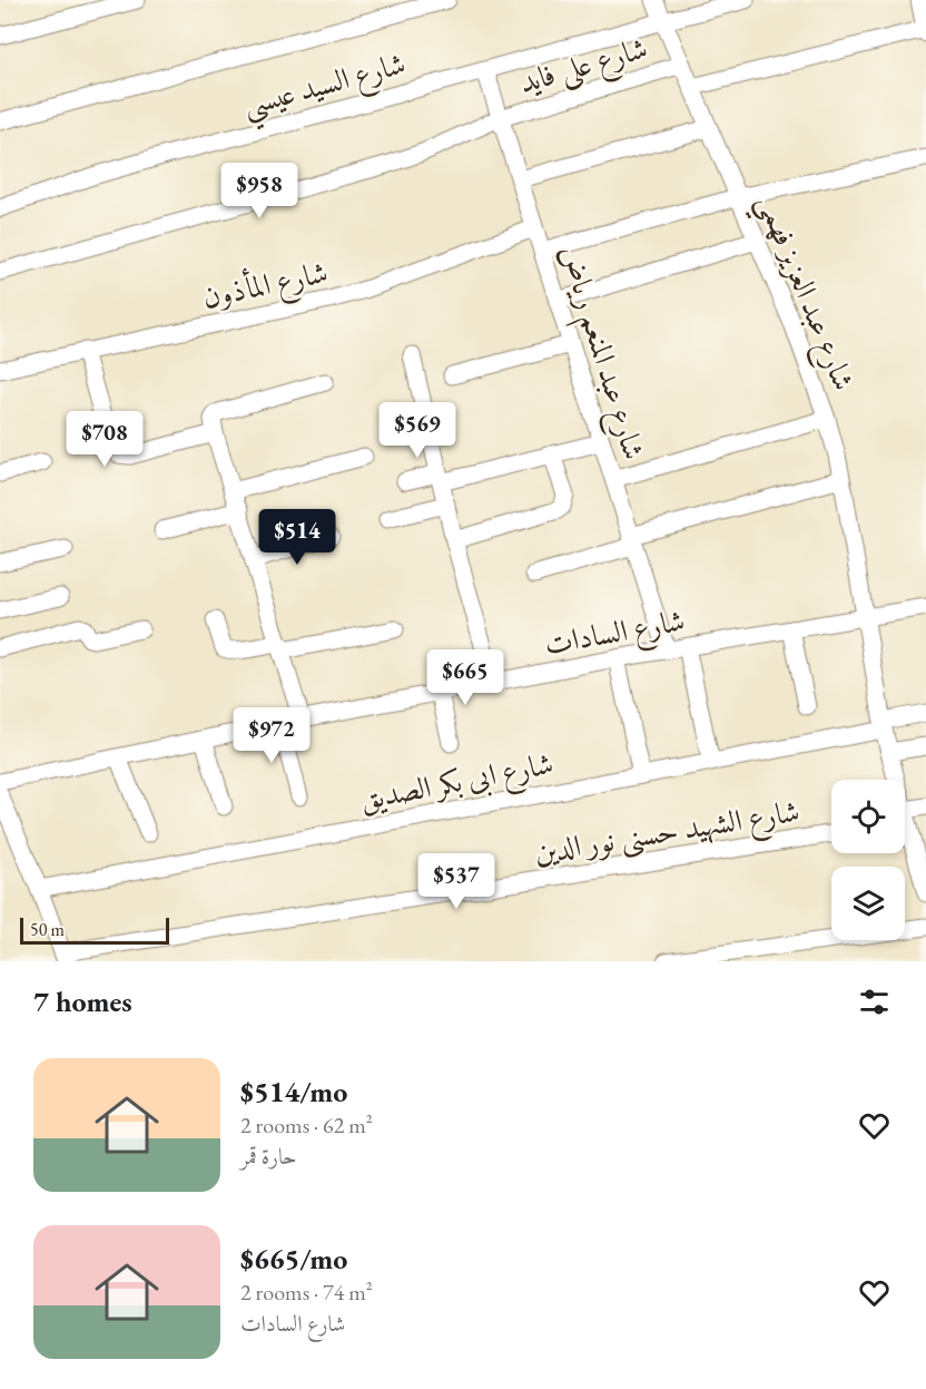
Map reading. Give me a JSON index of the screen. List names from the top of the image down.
{
  "streets": {
    "street": [
      "شارع على فايد",
      "شارع السيد عيسي",
      "شارع المأذون",
      "شارع عبد العزيز فهمي",
      "شارع عبد المنعم رياض",
      "شارع السادات",
      "شارع ابى بكر الصديق",
      "شارع الشهيد حسنى نور الدين"
    ]
  },
  "crossings": [
    ["شارع على فايد", "شارع عبد العزيز فهمي"],
    ["شارع على فايد", "شارع عبد المنعم رياض"],
    ["شارع السيد عيسي", "شارع عبد العزيز فهمي"],
    ["شارع السيد عيسي", "شارع عبد المنعم رياض"],
    ["شارع المأذون", "شارع عبد المنعم رياض"],
    ["شارع عبد العزيز فهمي", "شارع السادات"],
    ["شارع عبد العزيز فهمي", "شارع ابى بكر الصديق"],
    ["شارع عبد المنعم رياض", "شارع السادات"]
  ],
  "scale_bar": "50 m",
  "page": {
    "price": [
      "$958",
      "$569",
      "$708",
      "$514",
      "$665",
      "$972",
      "$537"
    ],
    "scale": "50 m",
    "heading": "7 homes",
    "list": [
      {
        "name": "$514/mo",
        "note": "2 rooms · 62 m² · حارة قمر"
      },
      {
        "name": "$665/mo",
        "note": "2 rooms · 74 m² · شارع السادات"
      }
    ]
  }
}
